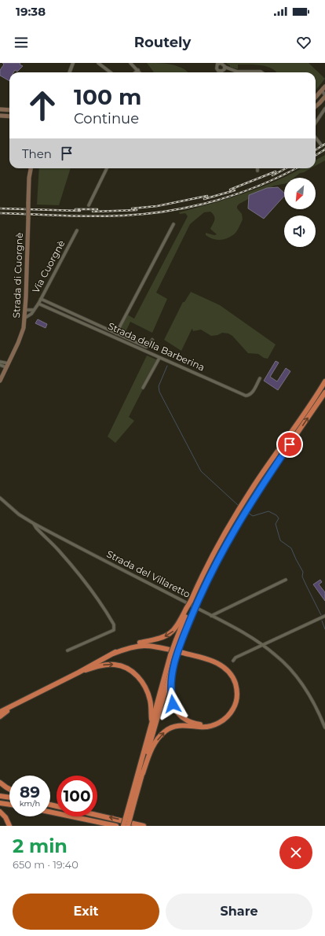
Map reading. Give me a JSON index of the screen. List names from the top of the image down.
{
  "streets": {
    "main road": ["Strada di Cuorgnè"],
    "street": ["Via Cuorgnè", "Strada della Barberina", "Strada del Villaretto"]
  },
  "crossings": [
    ["Via Cuorgnè", "Strada di Cuorgnè"],
    ["Via Cuorgnè", "Strada della Barberina"]
  ],
  "north": "bottom left",
  "page": {
    "status": "19:38",
    "header": "Routely",
    "turn": ["100 m", "Continue"],
    "then": "Then",
    "speed": "89 km/h",
    "limit": "100",
    "heading": ["2 min", "650 m · 19:40"],
    "buttons": ["Exit", "Share"]
  }
}
